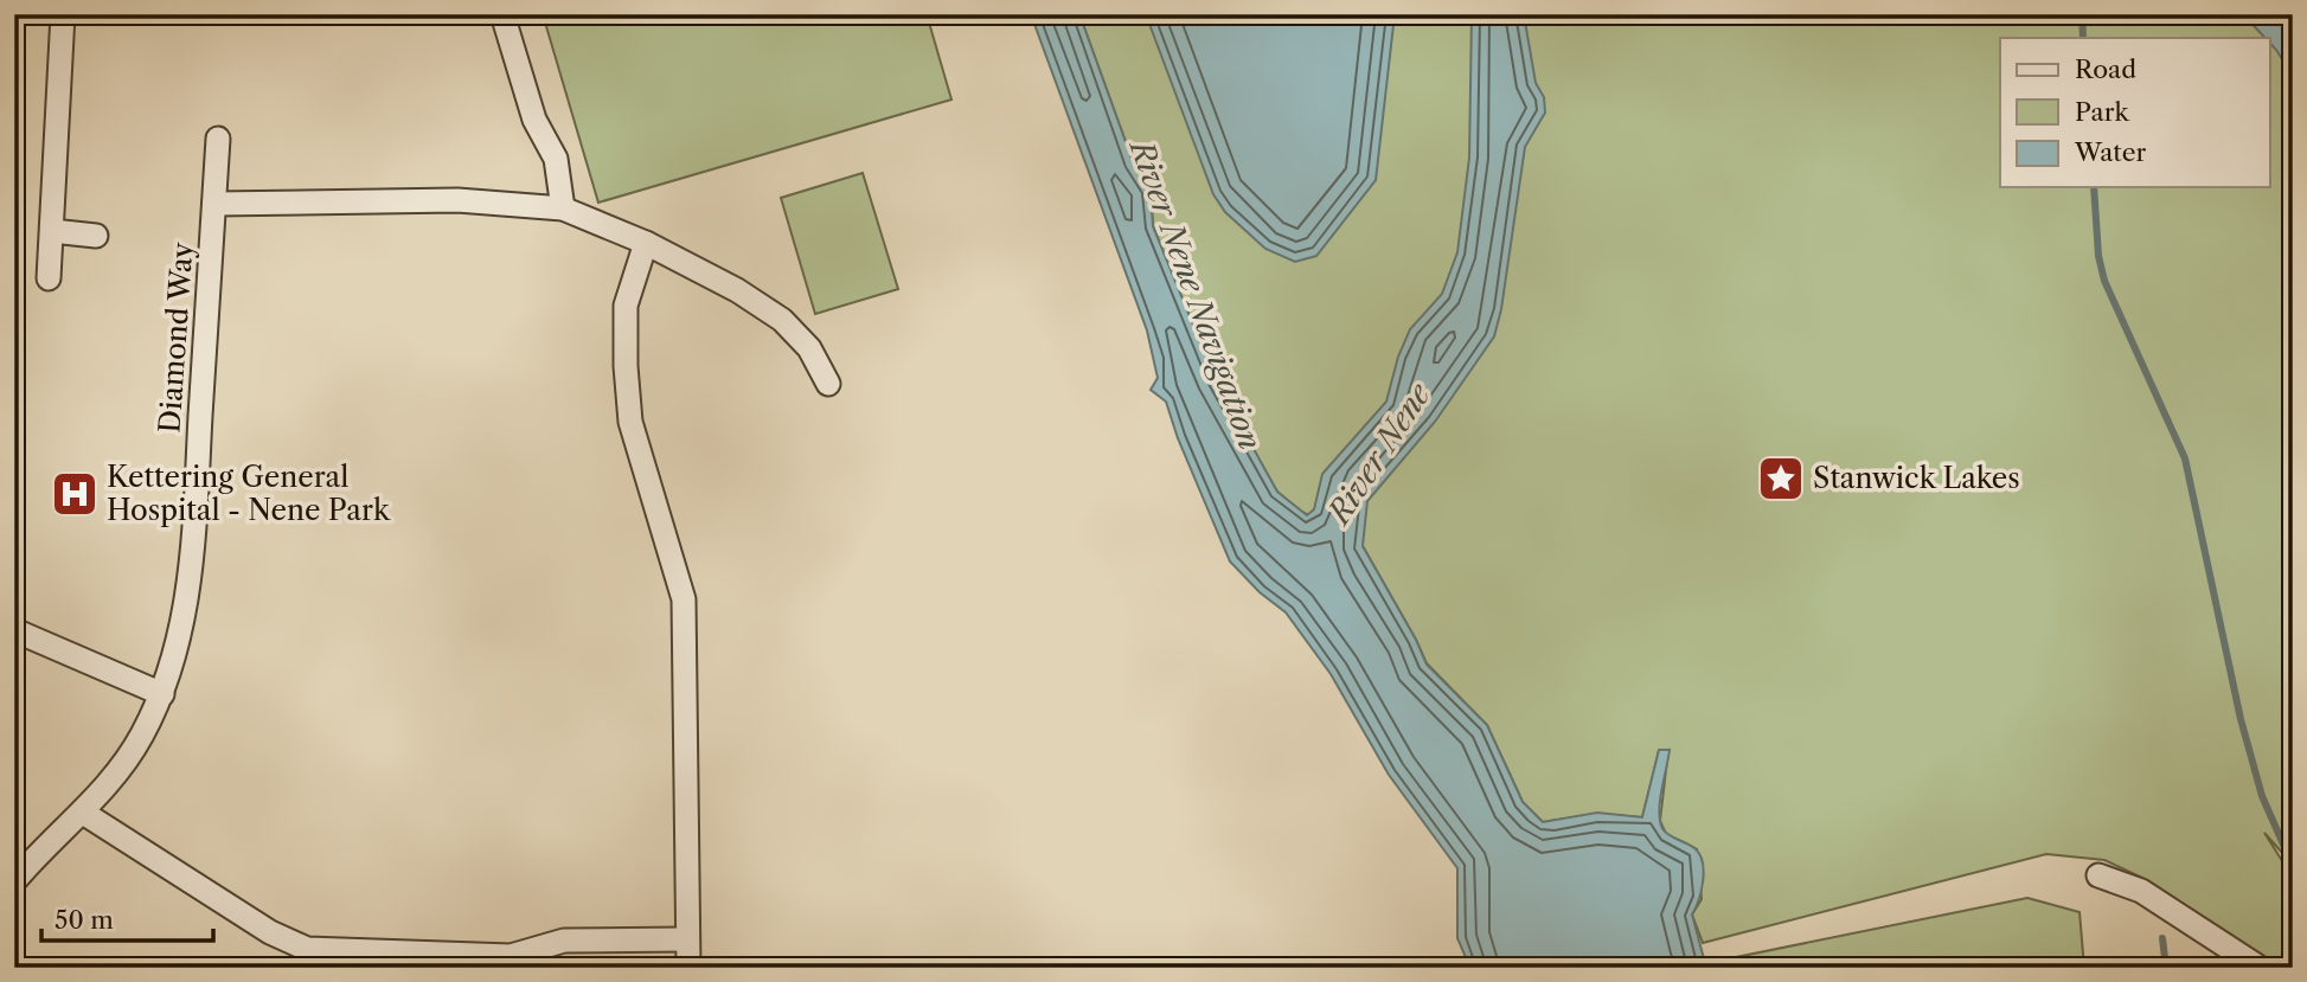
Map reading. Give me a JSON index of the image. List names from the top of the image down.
{
  "streets": {
    "street": ["Diamond Way"]
  },
  "water": ["River Nene Navigation", "River Nene"],
  "places": {
    "place": ["Stanwick Lakes"],
    "hospital": ["Kettering General Hospital - Nene Park"]
  },
  "legend": ["Road", "Park", "Water"],
  "scale_bar": "50 m"
}
